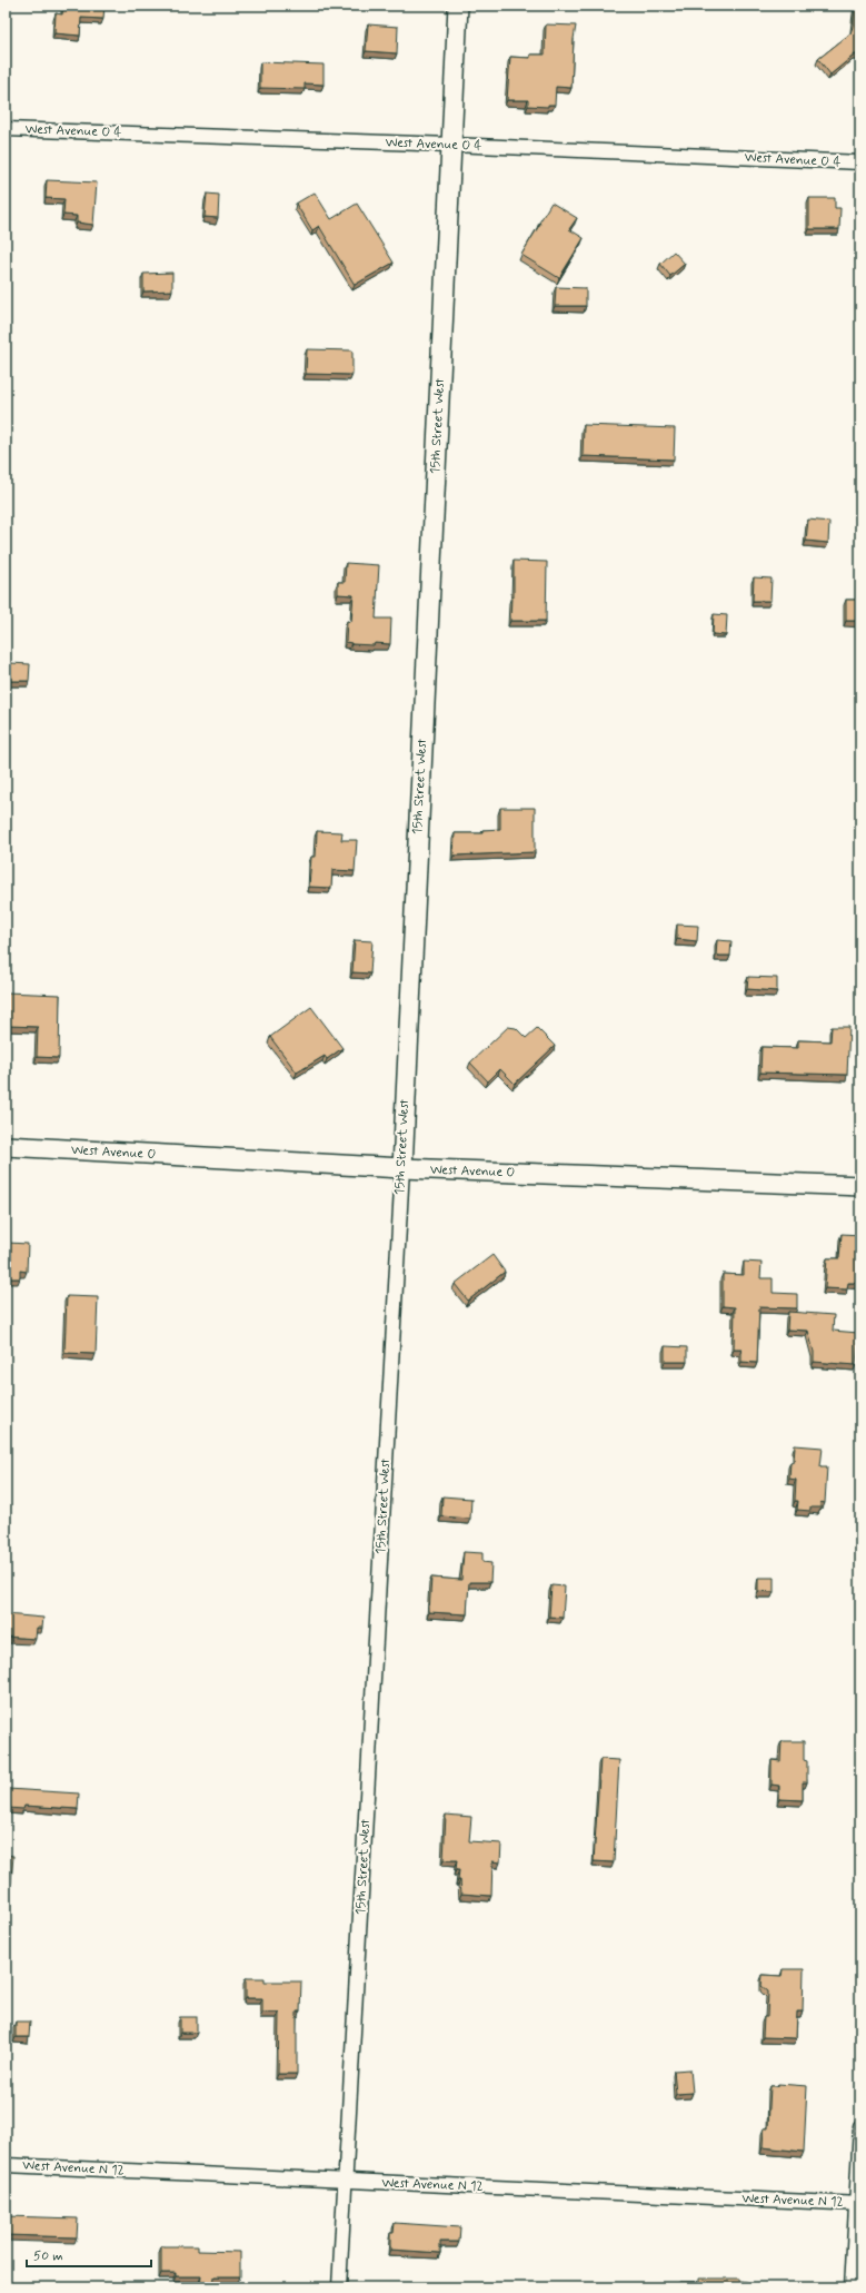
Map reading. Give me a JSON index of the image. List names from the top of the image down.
{
  "streets": {
    "street": [
      "West Avenue O 4",
      "15th Street West",
      "West Avenue O",
      "West Avenue N 12"
    ]
  },
  "crossings": [
    ["West Avenue O 4", "15th Street West"],
    ["15th Street West", "West Avenue O"],
    ["15th Street West", "West Avenue N 12"]
  ],
  "scale_bar": "50 m"
}
